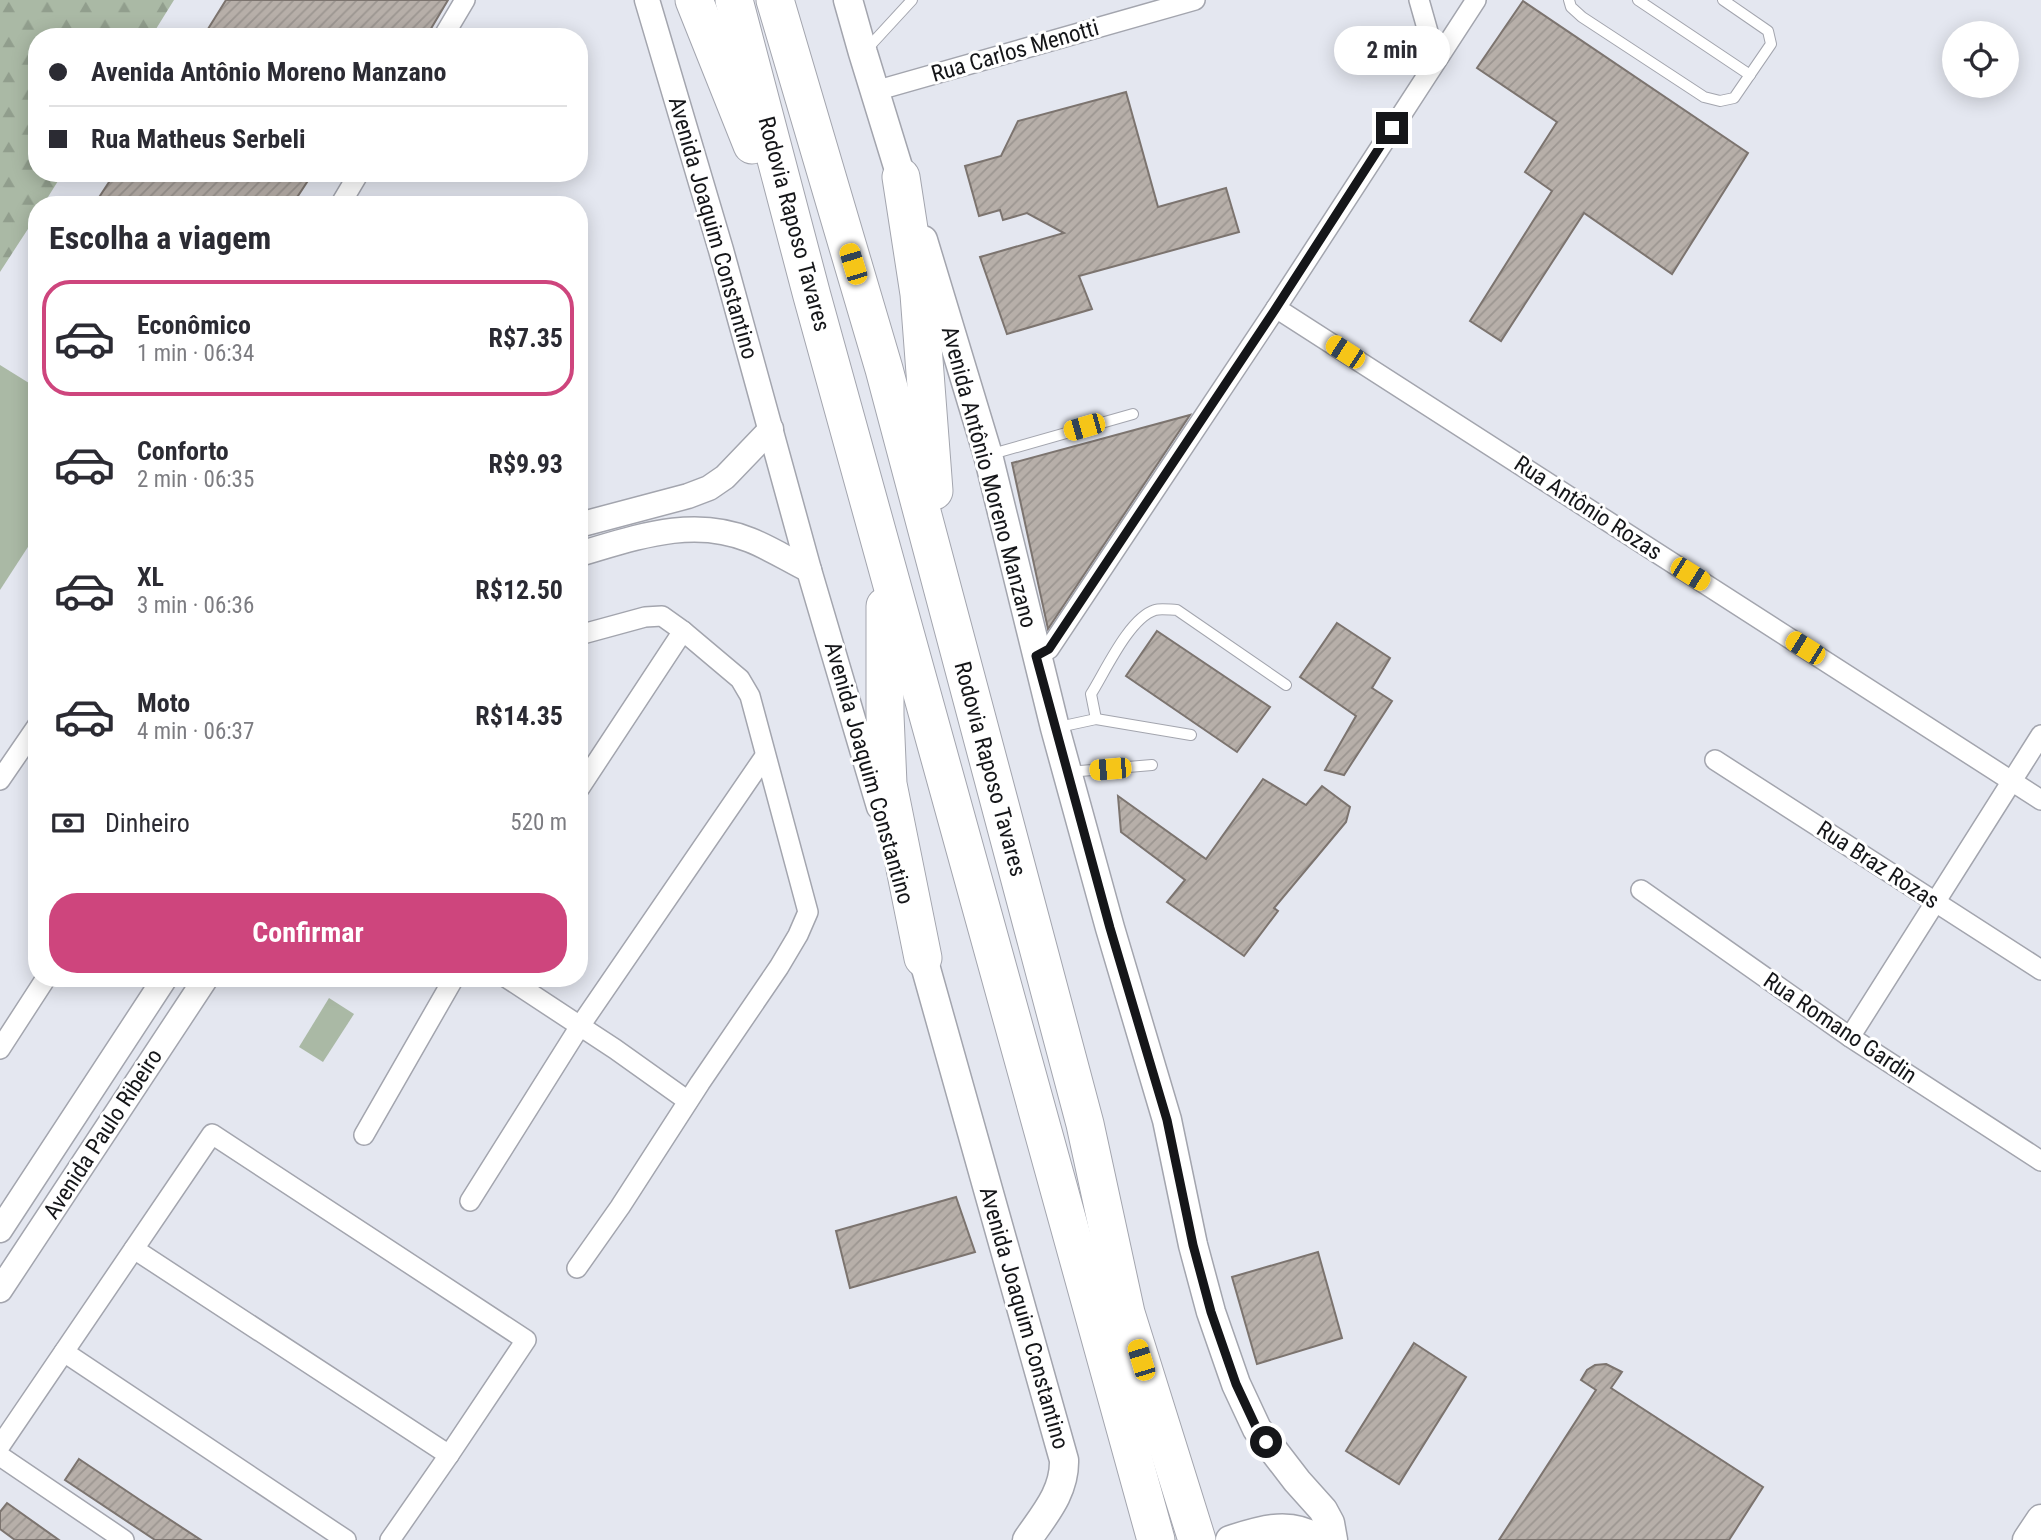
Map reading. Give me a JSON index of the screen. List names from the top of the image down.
{
  "streets": {
    "highway": ["Rodovia Raposo Tavares"],
    "main road": ["Avenida Joaquim Constantino", "Avenida Antônio Moreno Manzano"],
    "street": [
      "Rua Carlos Menotti",
      "Rua Antônio Rozas",
      "Rua Braz Rozas",
      "Rua Romano Gardin",
      "Avenida Paulo Ribeiro"
    ]
  },
  "crossings": [
    ["Rua Carlos Menotti", "Avenida Antônio Moreno Manzano"]
  ],
  "page": {
    "bubble": "2 min",
    "banner": ["Avenida Antônio Moreno Manzano", "Rua Matheus Serbeli"],
    "heading": "Escolha a viagem",
    "list": [
      {
        "name": "Econômico",
        "note": "1 min · 06:34",
        "value": "R$7.35"
      },
      {
        "name": "Conforto",
        "note": "2 min · 06:35",
        "value": "R$9.93"
      },
      {
        "name": "XL",
        "note": "3 min · 06:36",
        "value": "R$12.50"
      },
      {
        "name": "Moto",
        "note": "4 min · 06:37",
        "value": "R$14.35"
      }
    ],
    "pay": ["Dinheiro", "520 m"],
    "buttons": "Confirmar"
  }
}
